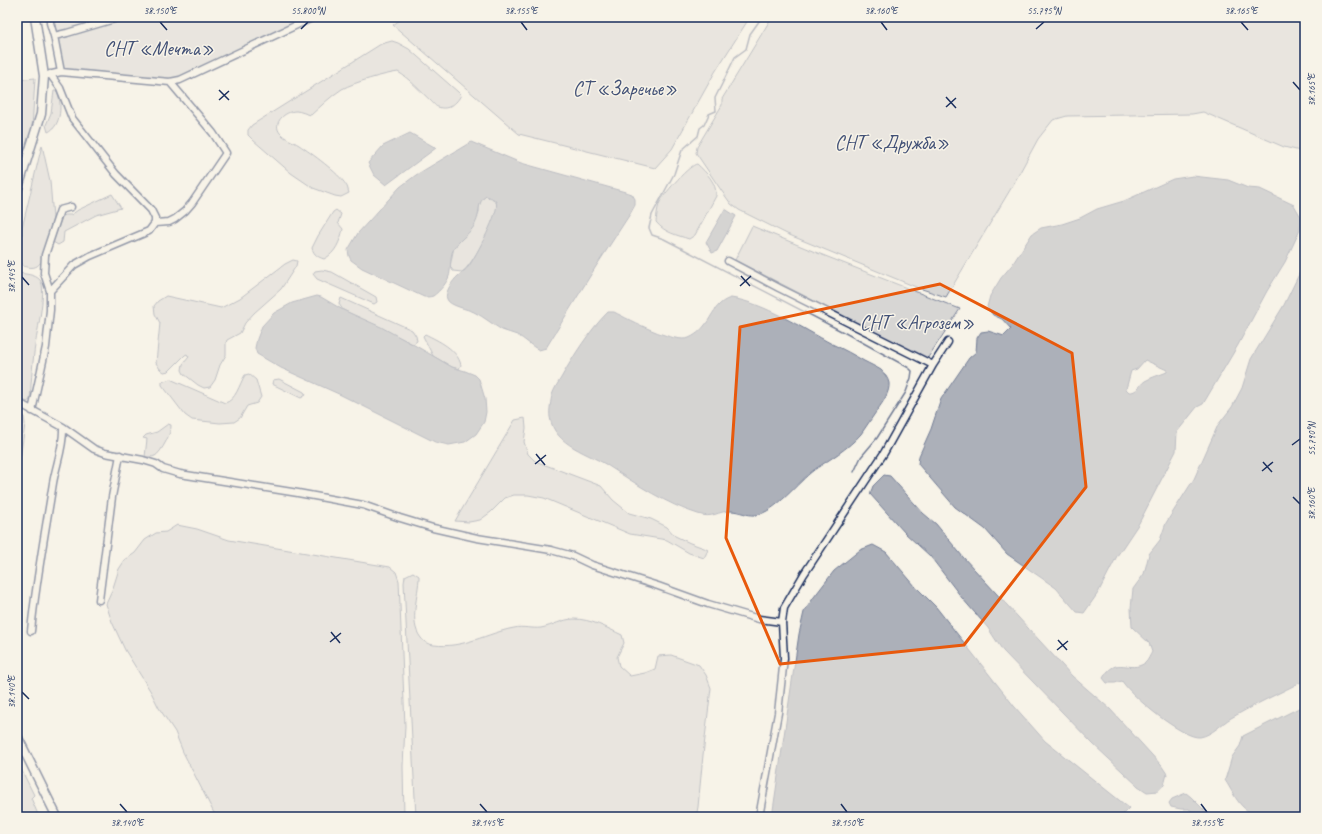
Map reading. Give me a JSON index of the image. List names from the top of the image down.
{
  "parks": [
    "СНТ «Мечта»",
    "СТ «Заречье»",
    "СНТ «Дружба»",
    "СНТ «Агрозем»"
  ],
  "coordinates": [
    "38.150°E",
    "55.800°N",
    "38.155°E",
    "38.160°E",
    "55.795°N",
    "38.165°E",
    "38.145°E",
    "55.790°N",
    "38.140°E"
  ]
}
